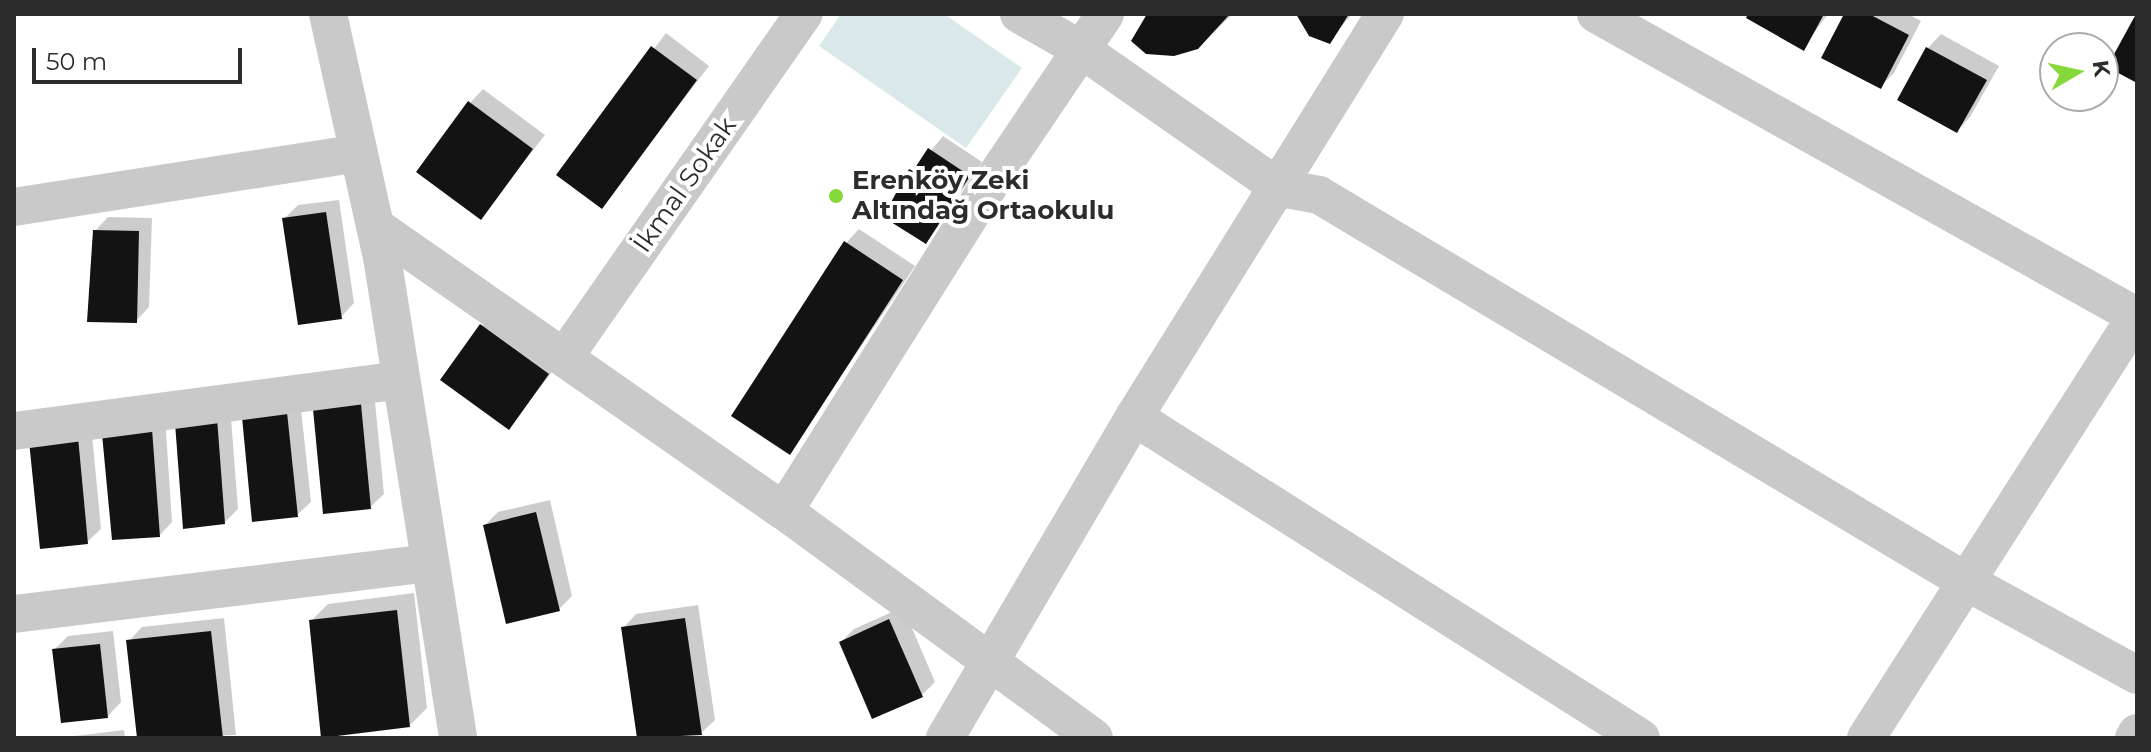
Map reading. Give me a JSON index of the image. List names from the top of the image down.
{
  "streets": {
    "street": ["İkmal Sokak"]
  },
  "places": ["Erenköy Zeki Altındağ Ortaokulu"],
  "scale_bar": "50 m",
  "north": "right"
}
